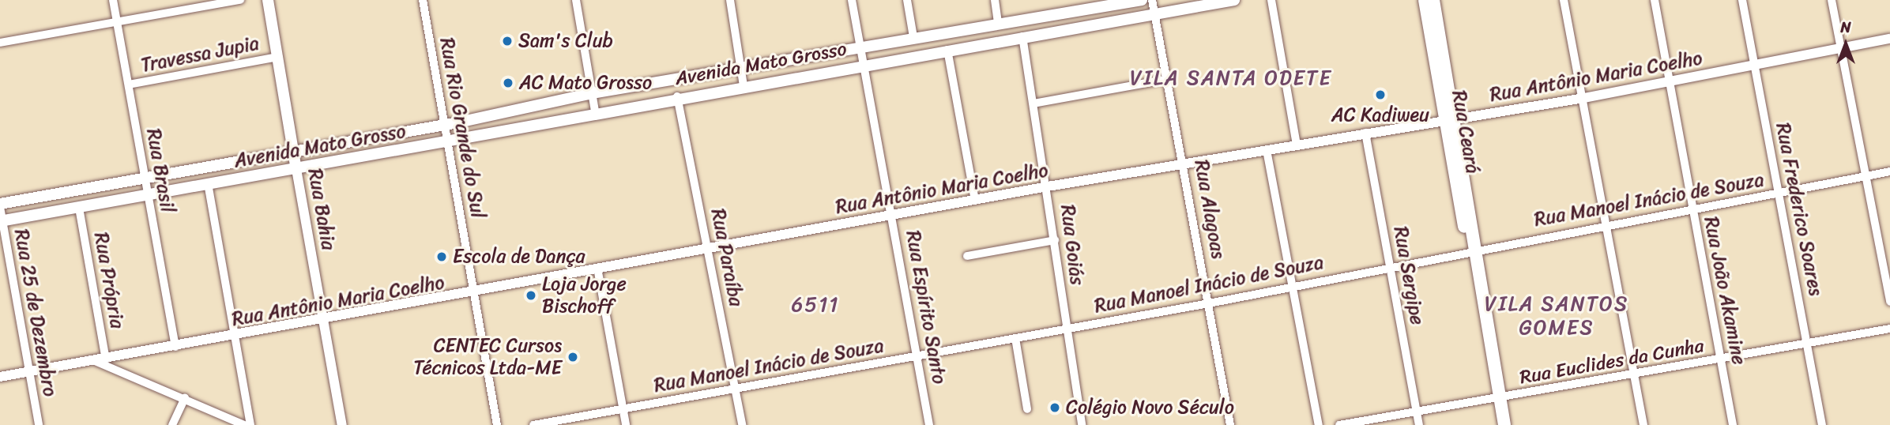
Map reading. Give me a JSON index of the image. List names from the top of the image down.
{
  "streets": {
    "main road": ["Avenida Mato Grosso", "Rua Ceará", "Rua Bahia"],
    "street": [
      "Travessa Jupia",
      "Rua Antônio Maria Coelho",
      "Rua Rio Grande do Sul",
      "Rua Brasil",
      "Rua Manoel Inácio de Souza",
      "Rua Alagoas",
      "Rua Frederico Soares",
      "Rua Goiás",
      "Rua Paraíba",
      "Rua Sergipe",
      "Rua Própria",
      "Rua João Akamine",
      "Rua Espírito Santo",
      "Rua 25 de Dezembro",
      "Rua Euclides da Cunha"
    ]
  },
  "crossings": [
    ["Travessa Jupia", "Rua Brasil"],
    ["Travessa Jupia", "Rua Bahia"],
    ["Avenida Mato Grosso", "Rua Rio Grande do Sul"],
    ["Avenida Mato Grosso", "Rua Brasil"],
    ["Avenida Mato Grosso", "Rua Bahia"],
    ["Avenida Mato Grosso", "Rua Alagoas"],
    ["Avenida Mato Grosso", "Rua Goiás"],
    ["Avenida Mato Grosso", "Rua Paraíba"],
    ["Avenida Mato Grosso", "Rua Própria"],
    ["Avenida Mato Grosso", "Rua Espírito Santo"],
    ["Avenida Mato Grosso", "Rua 25 de Dezembro"],
    ["Rua Antônio Maria Coelho", "Rua Rio Grande do Sul"],
    ["Rua Antônio Maria Coelho", "Rua Ceará"],
    ["Rua Antônio Maria Coelho", "Rua Brasil"],
    ["Rua Antônio Maria Coelho", "Rua Bahia"],
    ["Rua Antônio Maria Coelho", "Rua Alagoas"],
    ["Rua Antônio Maria Coelho", "Rua Frederico Soares"],
    ["Rua Antônio Maria Coelho", "Rua Goiás"],
    ["Rua Antônio Maria Coelho", "Rua Paraíba"],
    ["Rua Antônio Maria Coelho", "Rua Sergipe"],
    ["Rua Antônio Maria Coelho", "Rua Própria"],
    ["Rua Antônio Maria Coelho", "Rua João Akamine"],
    ["Rua Antônio Maria Coelho", "Rua Espírito Santo"],
    ["Rua Antônio Maria Coelho", "Rua 25 de Dezembro"],
    ["Rua Ceará", "Rua Manoel Inácio de Souza"],
    ["Rua Ceará", "Rua Euclides da Cunha"],
    ["Rua Manoel Inácio de Souza", "Rua Alagoas"],
    ["Rua Manoel Inácio de Souza", "Rua Frederico Soares"],
    ["Rua Manoel Inácio de Souza", "Rua Goiás"],
    ["Rua Manoel Inácio de Souza", "Rua Paraíba"],
    ["Rua Manoel Inácio de Souza", "Rua Sergipe"],
    ["Rua Manoel Inácio de Souza", "Rua João Akamine"],
    ["Rua Manoel Inácio de Souza", "Rua Espírito Santo"],
    ["Rua Frederico Soares", "Rua Euclides da Cunha"],
    ["Rua Sergipe", "Rua Euclides da Cunha"],
    ["Rua João Akamine", "Rua Euclides da Cunha"]
  ],
  "districts": ["VILA SANTA ODETE", "VILA SANTOS GOMES", "6511"],
  "places": [
    "Sam's Club",
    "AC Mato Grosso",
    "AC Kadiweu",
    "Escola de Dança",
    "Loja Jorge Bischoff",
    "CENTEC Cursos Técnicos Ltda-ME",
    "Colégio Novo Século"
  ],
  "north": "top"
}
